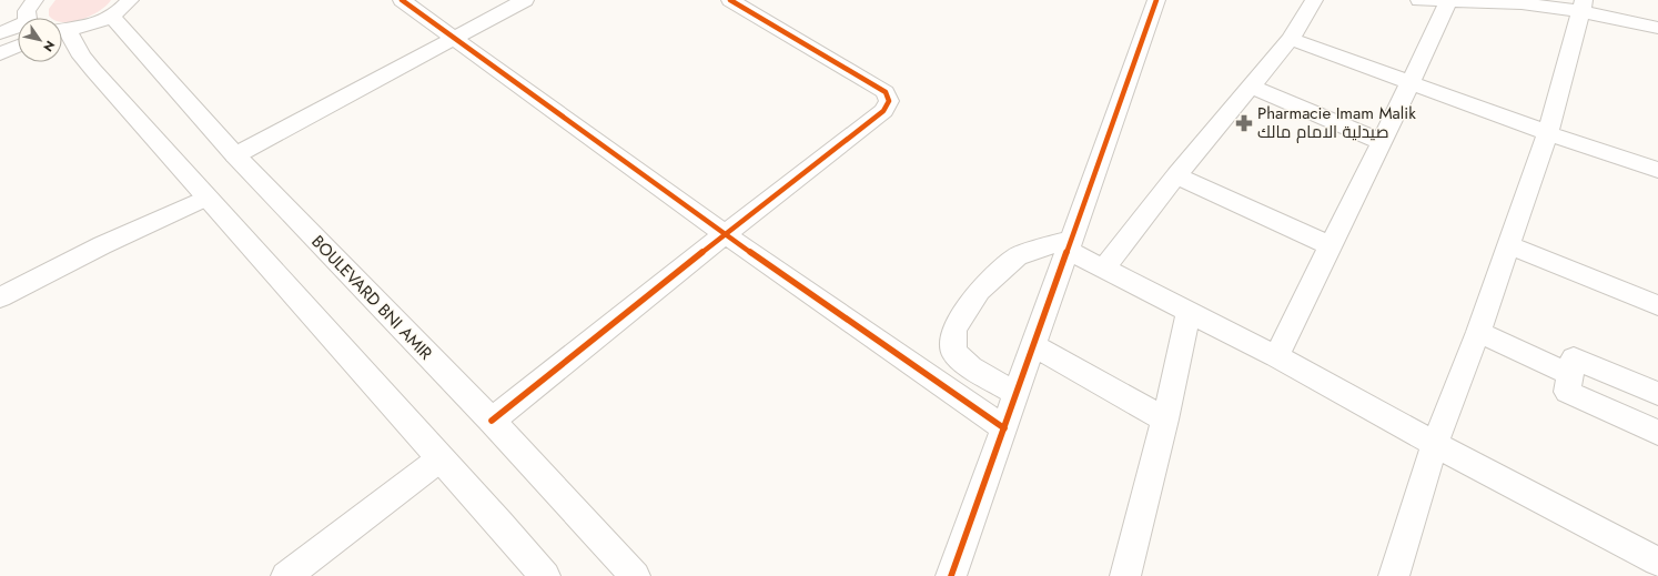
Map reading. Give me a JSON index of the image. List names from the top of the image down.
{
  "streets": {
    "street": ["BOULEVARD BNI AMIR"]
  },
  "places": {
    "pharmacy": ["Pharmacie Imam Malik صيدلية الامام مالك"]
  },
  "north": "bottom right"
}
